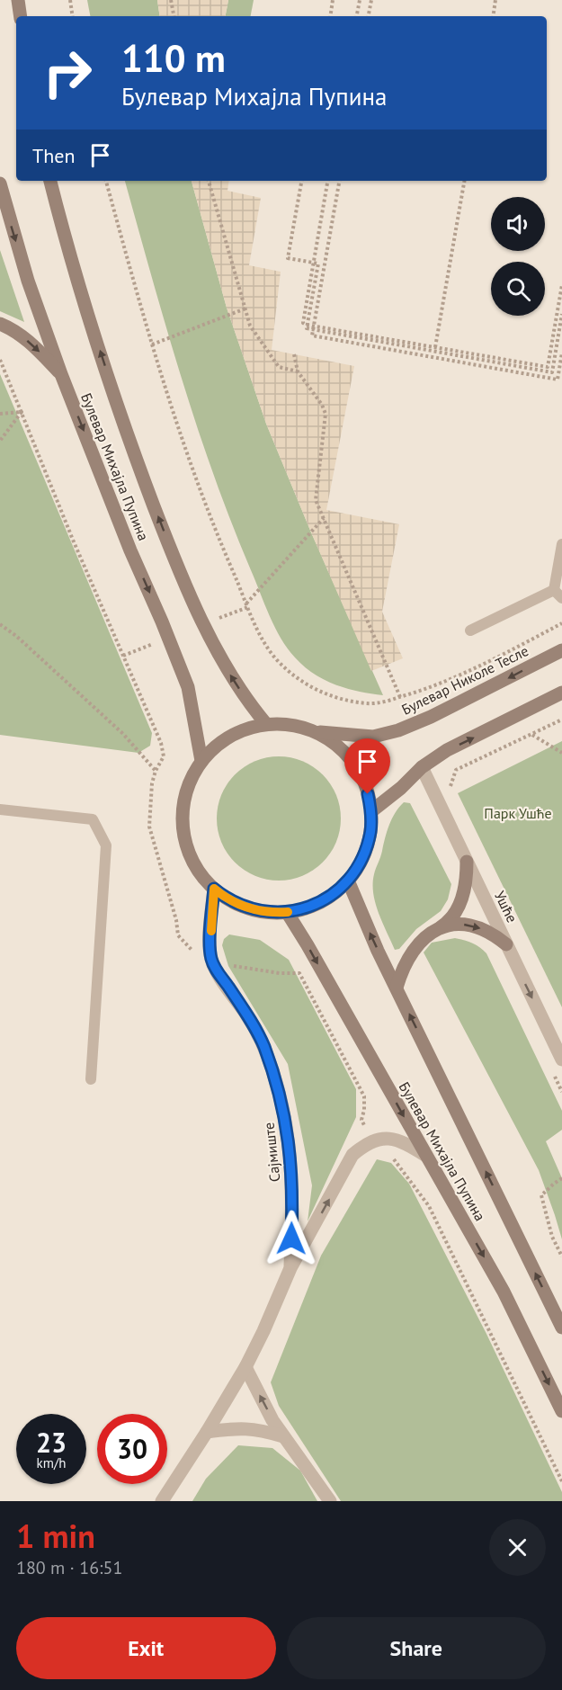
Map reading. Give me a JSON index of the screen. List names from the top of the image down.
{
  "streets": {
    "main road": ["Булевар Михајла Пупина", "Булевар Николе Тесле"],
    "street": ["Ушће", "Сајмиште"]
  },
  "crossings": [
    ["Булевар Михајла Пупина", "Булевар Николе Тесле"],
    ["Булевар Михајла Пупина", "Сајмиште"],
    ["Булевар Николе Тесле", "Сајмиште"]
  ],
  "one_way": ["Ушће"],
  "parks": ["Парк Ушће"],
  "page": {
    "turn": ["110 m", "Булевар Михајла Пупина"],
    "then": "Then",
    "speed": "23 km/h",
    "limit": "30",
    "heading": ["1 min", "180 m · 16:51"],
    "buttons": ["Exit", "Share"]
  }
}
